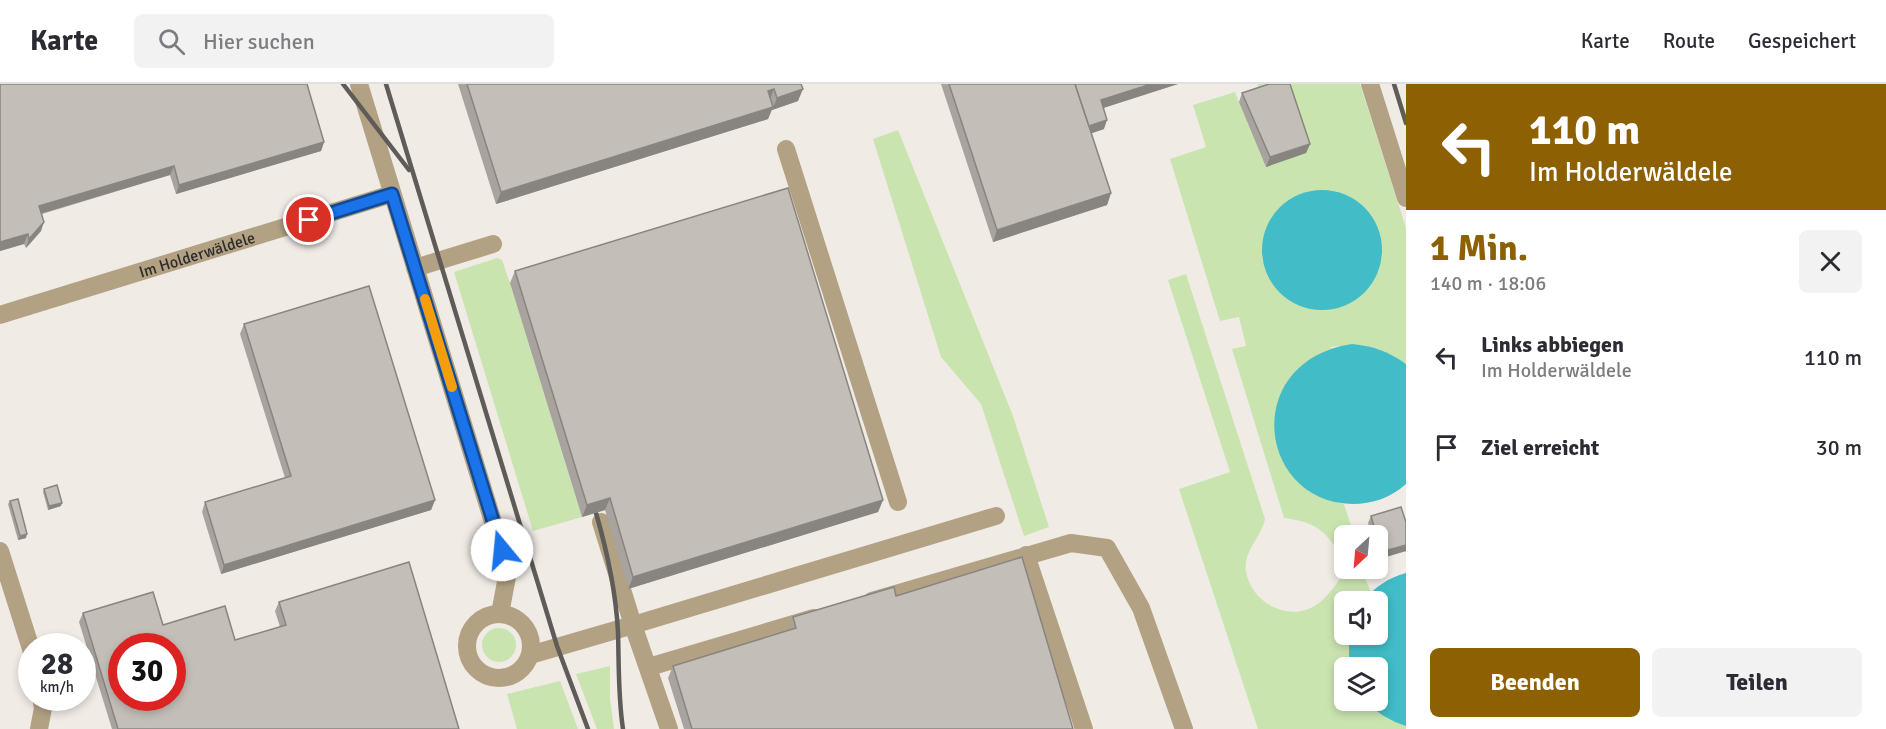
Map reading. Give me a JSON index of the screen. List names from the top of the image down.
{
  "streets": {
    "street": ["Im Holderwäldele"]
  },
  "north": "bottom left",
  "page": {
    "header": "Karte",
    "search": "Hier suchen",
    "nav": ["Karte", "Route", "Gespeichert"],
    "turn": ["110 m", "Im Holderwäldele"],
    "heading": ["1 Min.", "140 m · 18:06"],
    "list": [
      {
        "name": "Links abbiegen",
        "note": "Im Holderwäldele",
        "value": "110 m"
      },
      {
        "name": "Ziel erreicht",
        "value": "30 m"
      }
    ],
    "speed": "28 km/h",
    "limit": "30",
    "buttons": ["Beenden", "Teilen"]
  }
}
